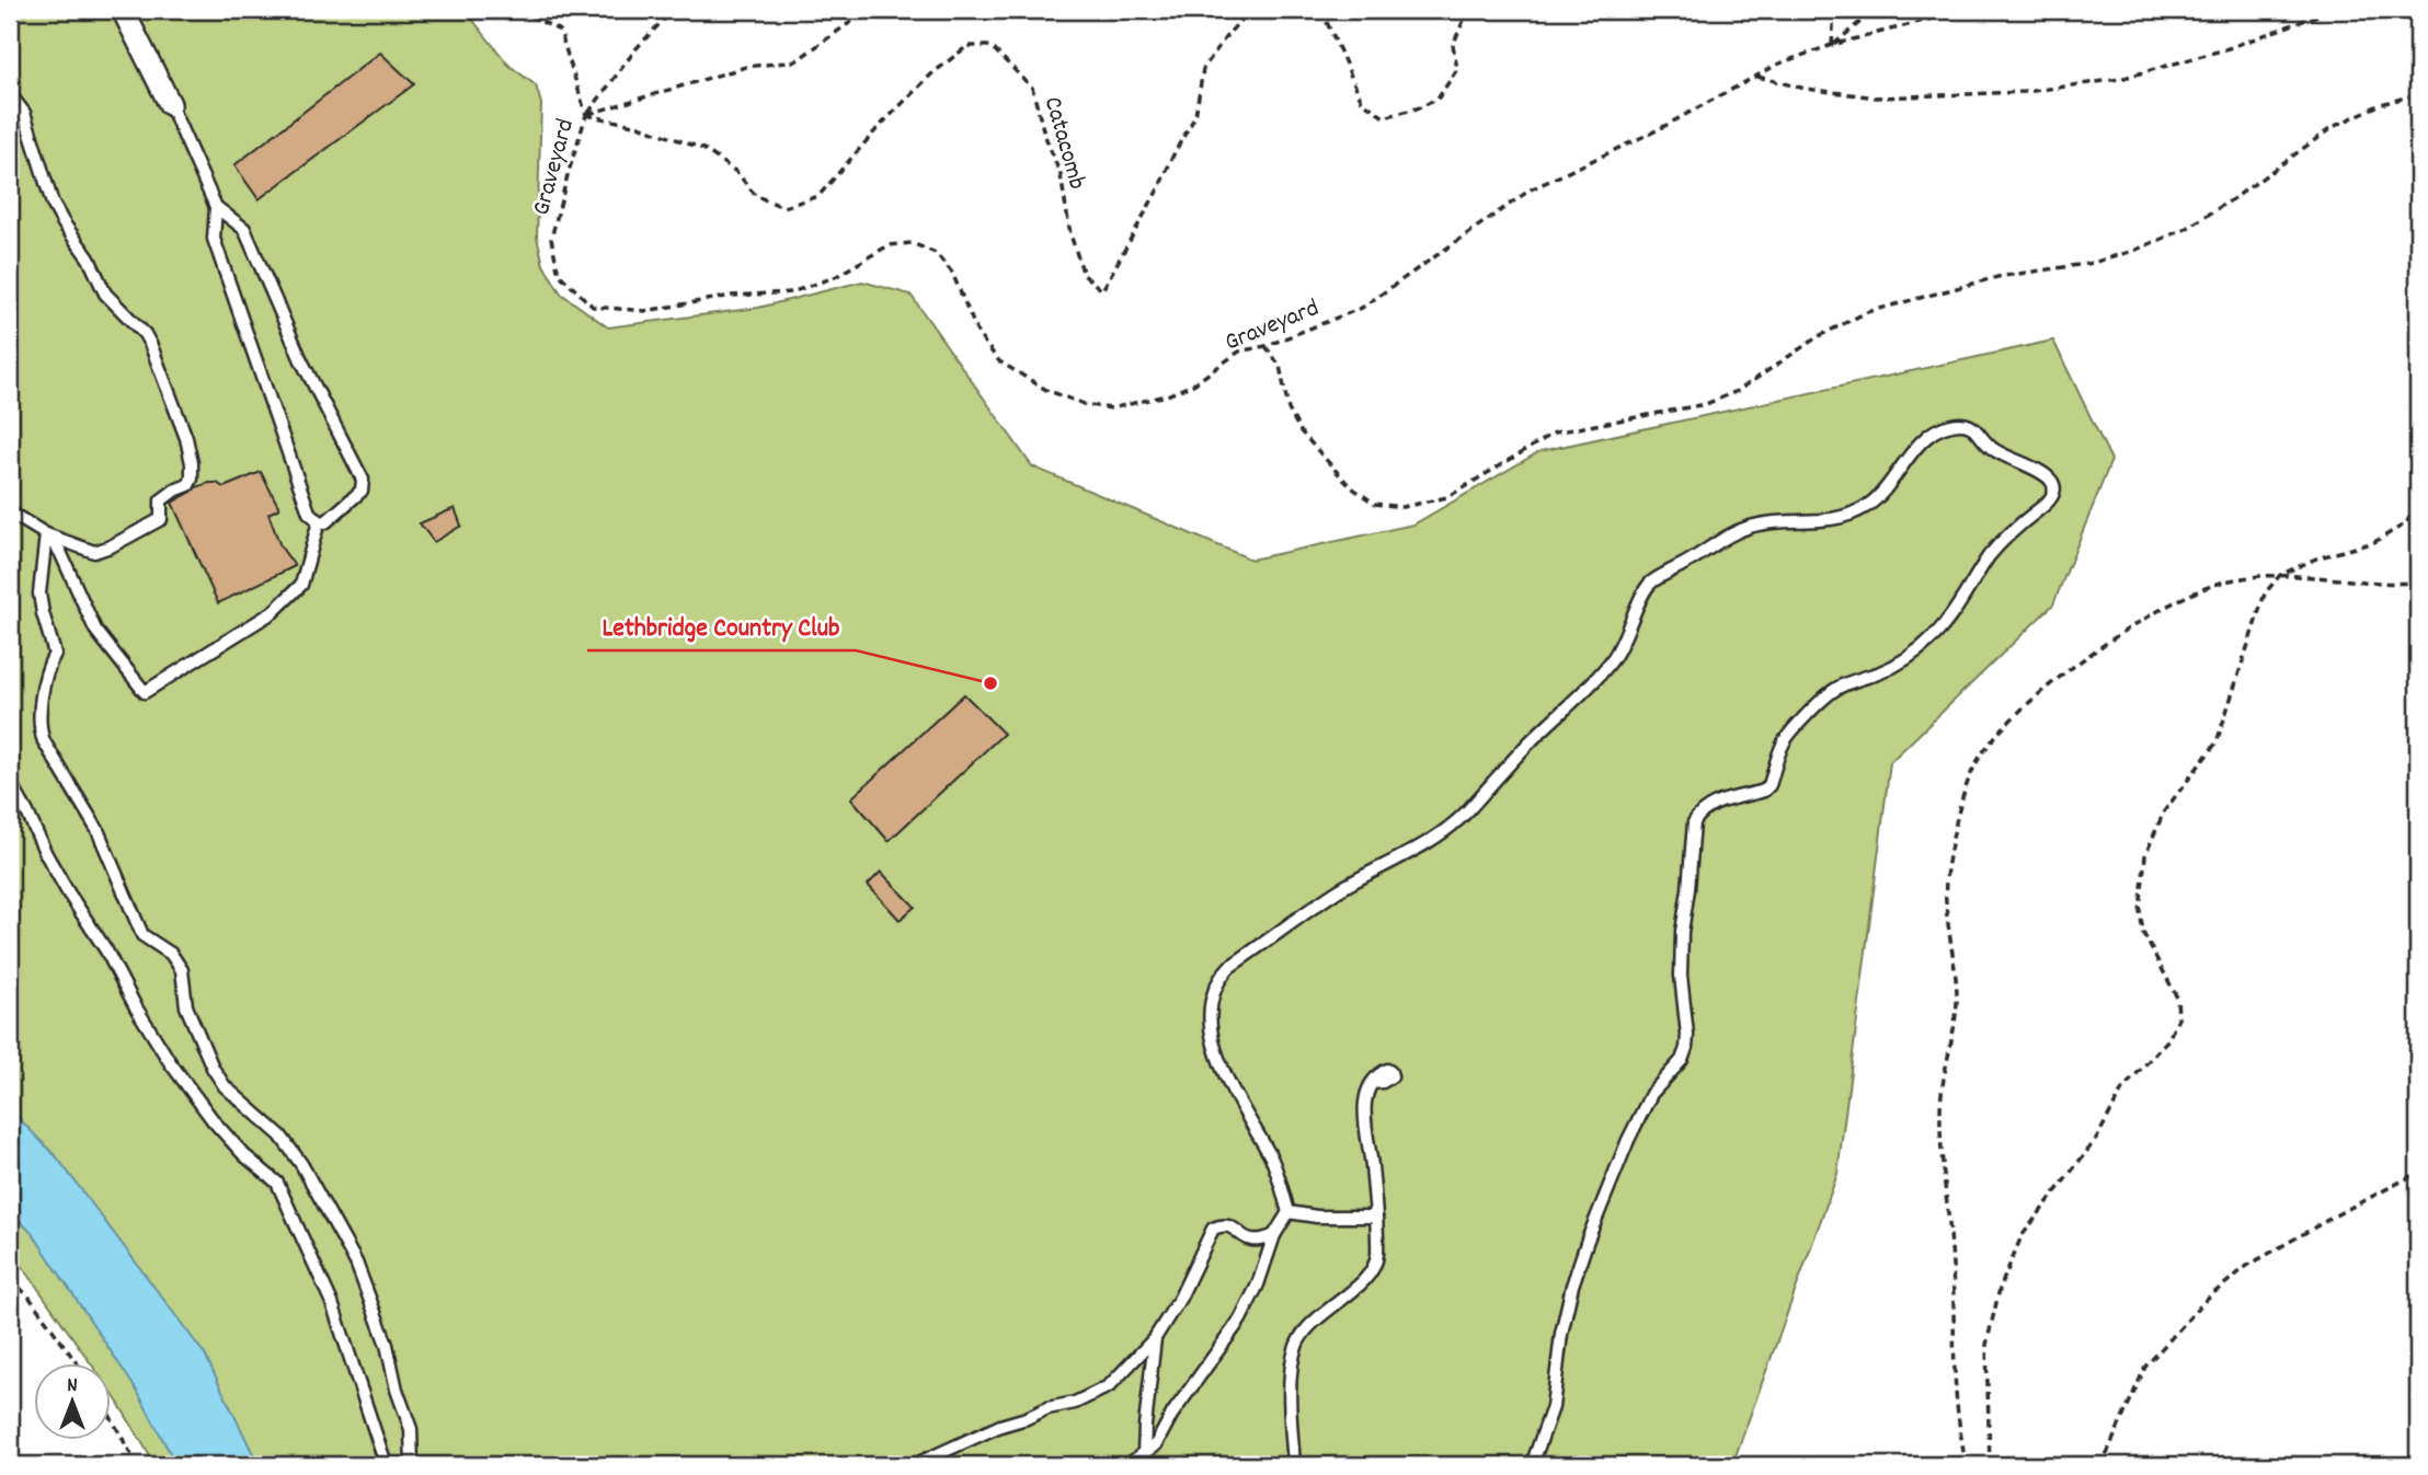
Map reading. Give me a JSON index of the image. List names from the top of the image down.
{
  "streets": {
    "path": ["Catacomb", "Graveyard"]
  },
  "crossings": [
    ["Catacomb", "Graveyard"]
  ],
  "places": ["Lethbridge Country Club"],
  "north": "top"
}
